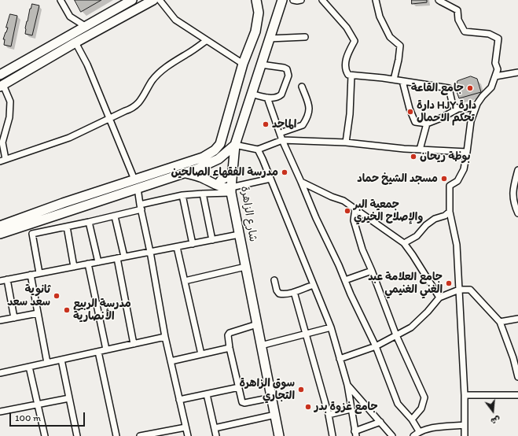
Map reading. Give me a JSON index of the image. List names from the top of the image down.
{
  "streets": {
    "main road": ["شارع الزاهرة"]
  },
  "places": [
    "جامع القاعة",
    "دارة HJY دارة تحكم الاحمال",
    "الماجد",
    "بوظة ريحان",
    "مدرسة الفقهاء الصالحين",
    "مسجد الشيخ حماد",
    "جمعية البر والإصلاح الخيري",
    "جامع العلامة عبد الغني الغنيمي",
    "ثانوية سعد سعد",
    "مدرسة الربيع الأنصارية",
    "سوق الزاهرة التجاري",
    "جامع غزوة بدر"
  ],
  "scale_bar": "100 m",
  "north": "bottom"
}
